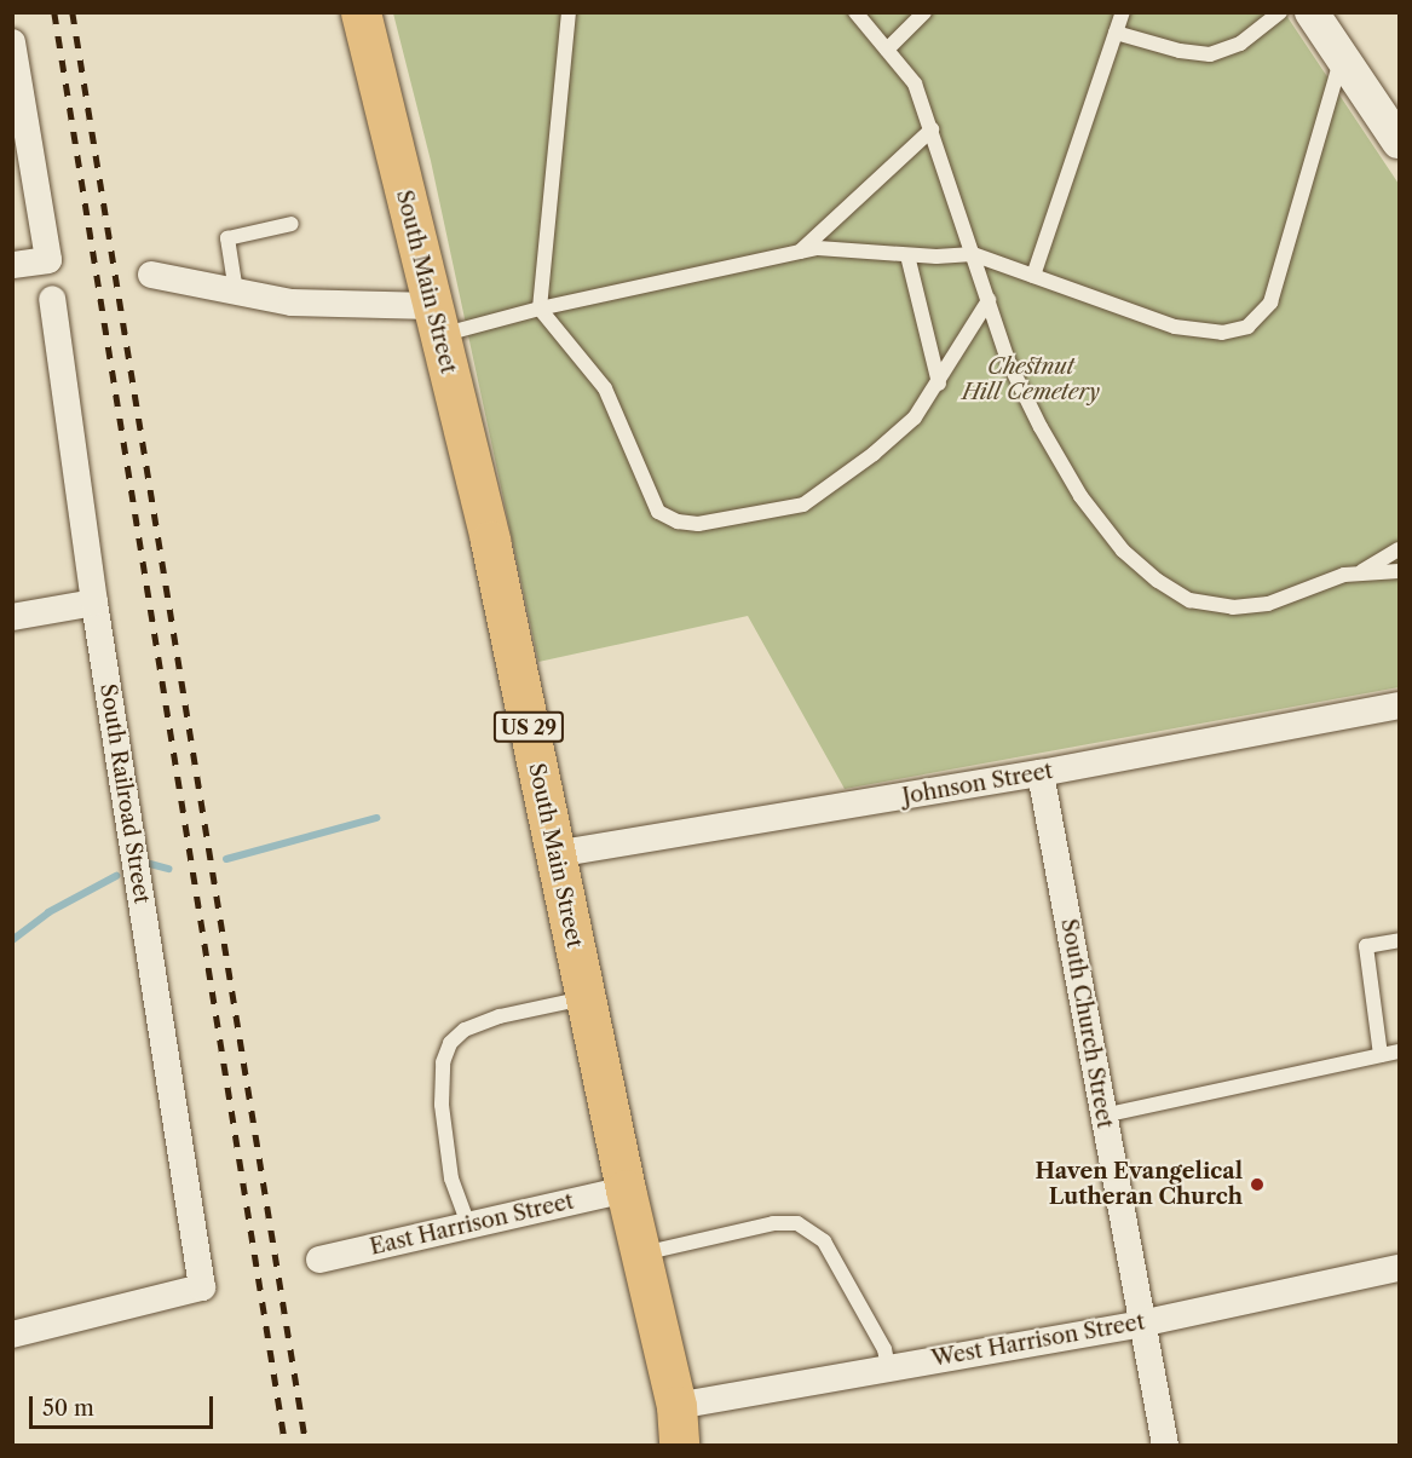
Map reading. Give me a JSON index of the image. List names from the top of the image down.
{
  "streets": {
    "main road": ["South Main Street", "US 29"],
    "street": [
      "Johnson Street",
      "South Railroad Street",
      "South Church Street",
      "East Harrison Street",
      "West Harrison Street"
    ]
  },
  "crossings": [
    ["South Main Street", "Johnson Street"],
    ["South Main Street", "East Harrison Street"],
    ["South Main Street", "West Harrison Street"],
    ["Johnson Street", "South Church Street"],
    ["South Church Street", "West Harrison Street"]
  ],
  "parks": ["Chestnut Hill Cemetery"],
  "places": ["Haven Evangelical Lutheran Church"],
  "scale_bar": "50 m"
}
